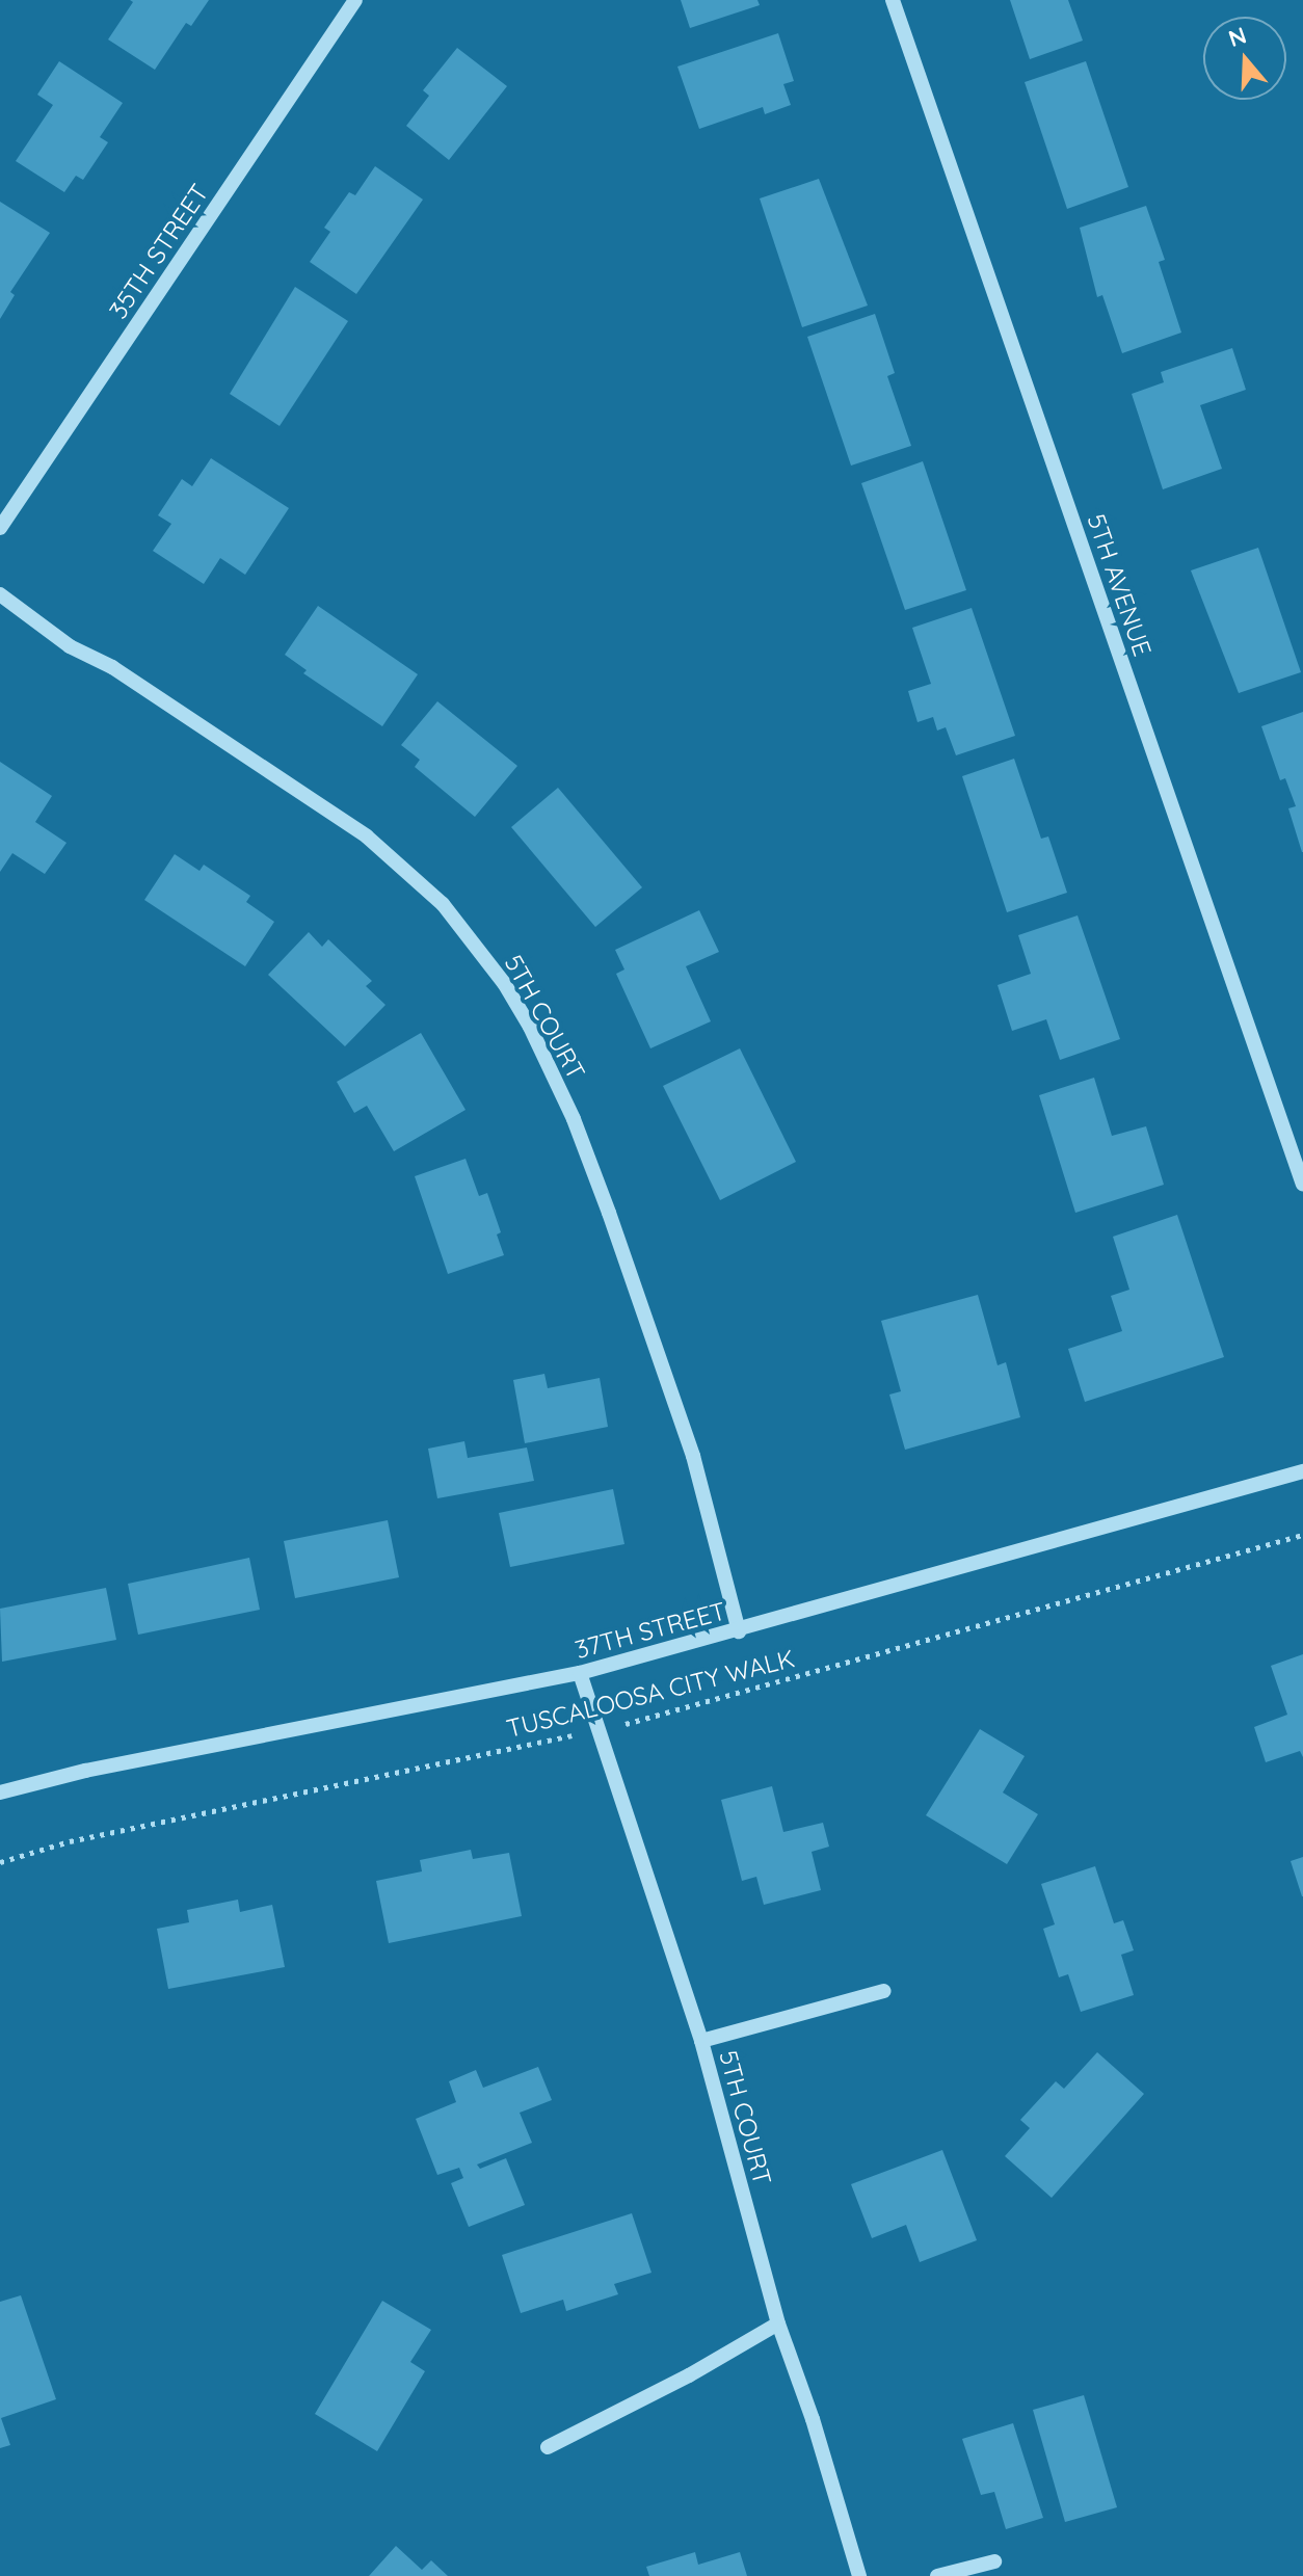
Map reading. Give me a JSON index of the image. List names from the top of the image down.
{
  "streets": {
    "street": [
      "35TH STREET",
      "5TH AVENUE",
      "5TH COURT",
      "37TH STREET"
    ],
    "path": ["TUSCALOOSA CITY WALK"]
  },
  "crossings": [
    ["5TH COURT", "37TH STREET"],
    ["5TH COURT", "TUSCALOOSA CITY WALK"]
  ],
  "north": "top"
}
